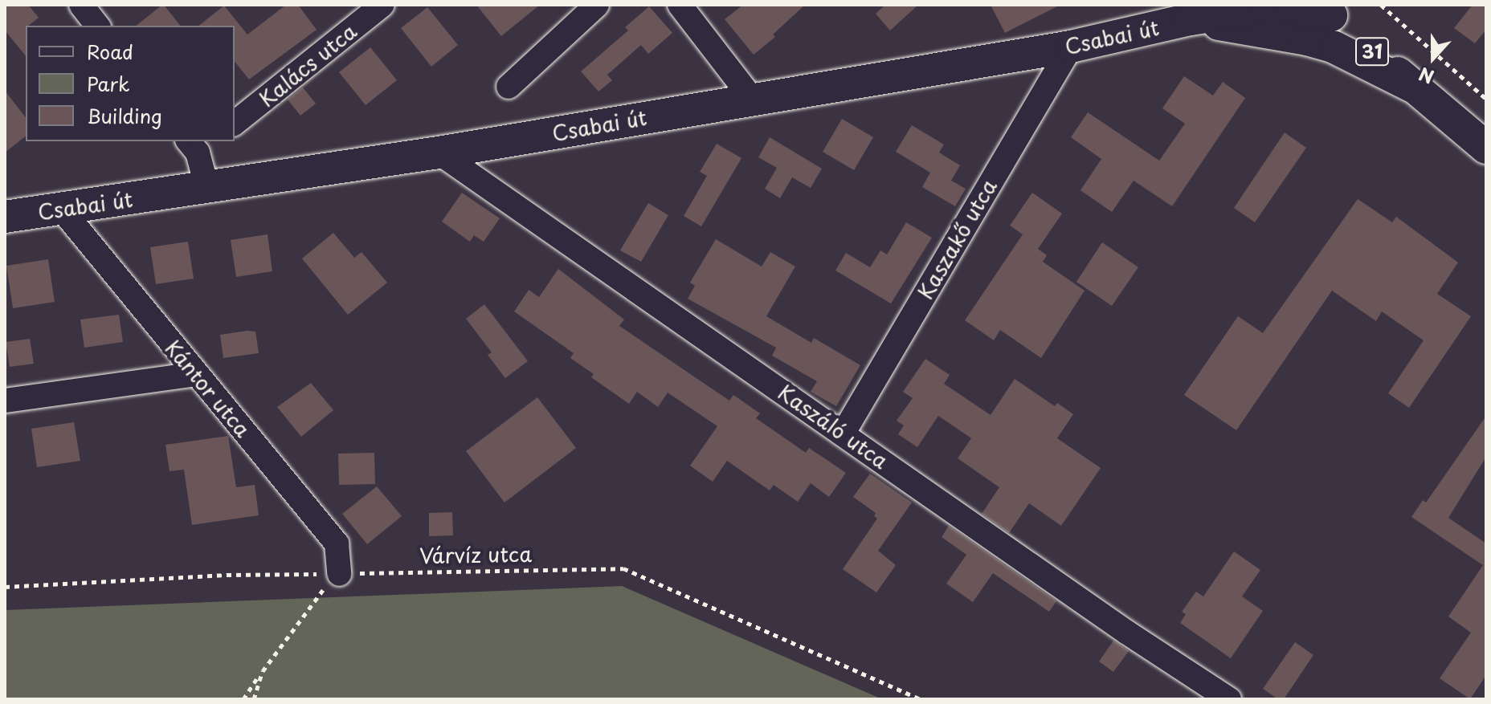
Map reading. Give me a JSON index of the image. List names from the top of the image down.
{
  "streets": {
    "main road": ["Csabai út", "31"],
    "street": [
      "Kalács utca",
      "Kaszakő utca",
      "Kántor utca",
      "Kaszáló utca"
    ],
    "path": ["Várvíz utca"]
  },
  "crossings": [
    ["Csabai út", "31"],
    ["Csabai út", "Kaszakő utca"],
    ["Csabai út", "Kántor utca"],
    ["Csabai út", "Kaszáló utca"],
    ["Kaszakő utca", "Kaszáló utca"],
    ["Kántor utca", "Várvíz utca"]
  ],
  "legend": ["Road", "Park", "Building"],
  "north": "bottom"
}
